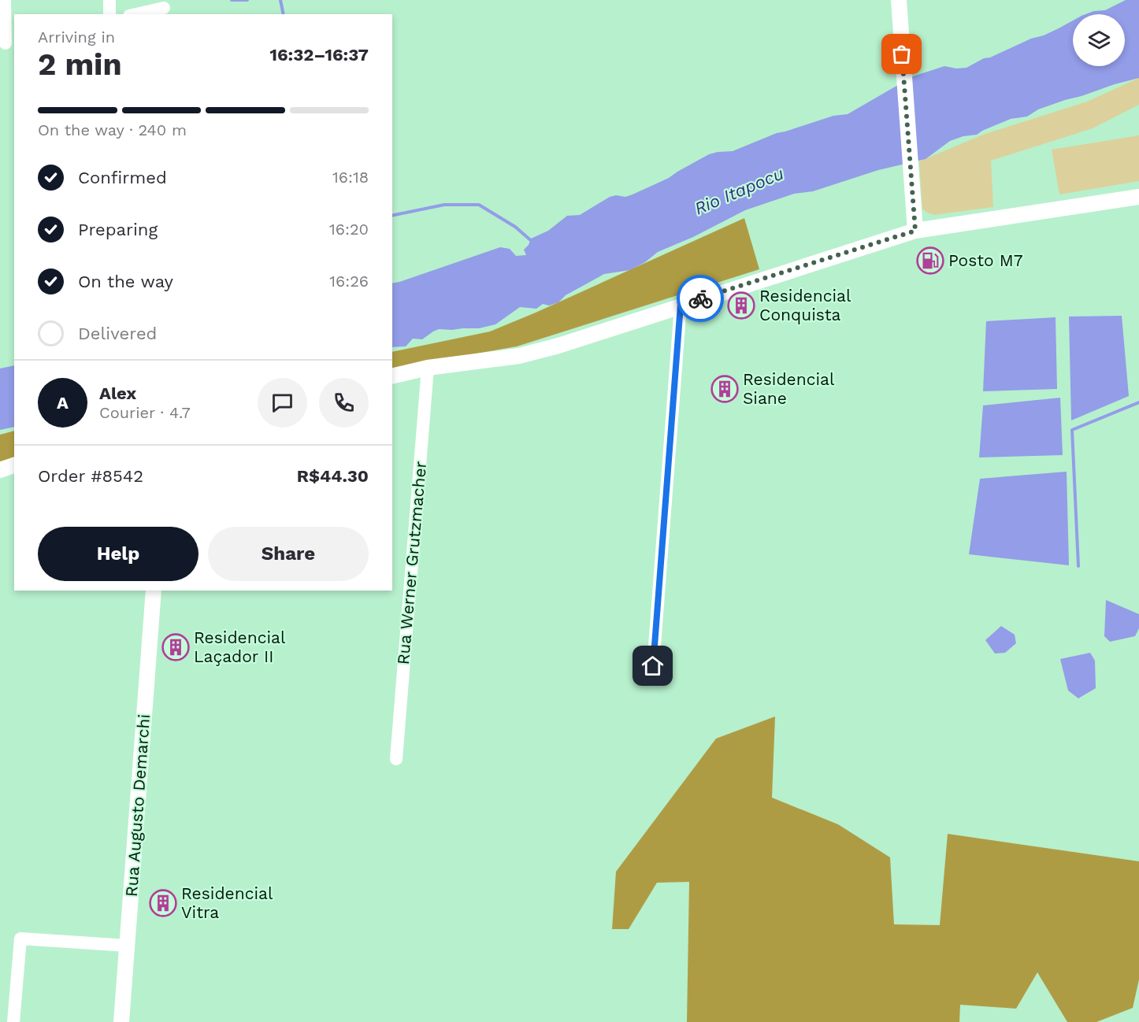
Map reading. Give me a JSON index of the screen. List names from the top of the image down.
{
  "streets": {
    "street": ["Rua Werner Grutzmacher", "Rua Augusto Demarchi"]
  },
  "water": ["Rio Itapocu"],
  "places": {
    "fuel station": ["Posto M7"],
    "building": [
      "Residencial Conquista",
      "Residencial Siane",
      "Residencial Laçador II",
      "Residencial Vitra"
    ]
  },
  "page": {
    "heading": ["2 min", "Arriving in", "16:32–16:37"],
    "panel": [
      "Alex",
      "Courier · 4.7",
      "Order #8542",
      "R$44.30"
    ],
    "bar": "On the way · 240 m",
    "list": [
      ["Confirmed", "16:18"],
      ["Preparing", "16:20"],
      ["On the way", "16:26"],
      "Delivered"
    ],
    "round": "A",
    "buttons": ["Help", "Share"]
  }
}
